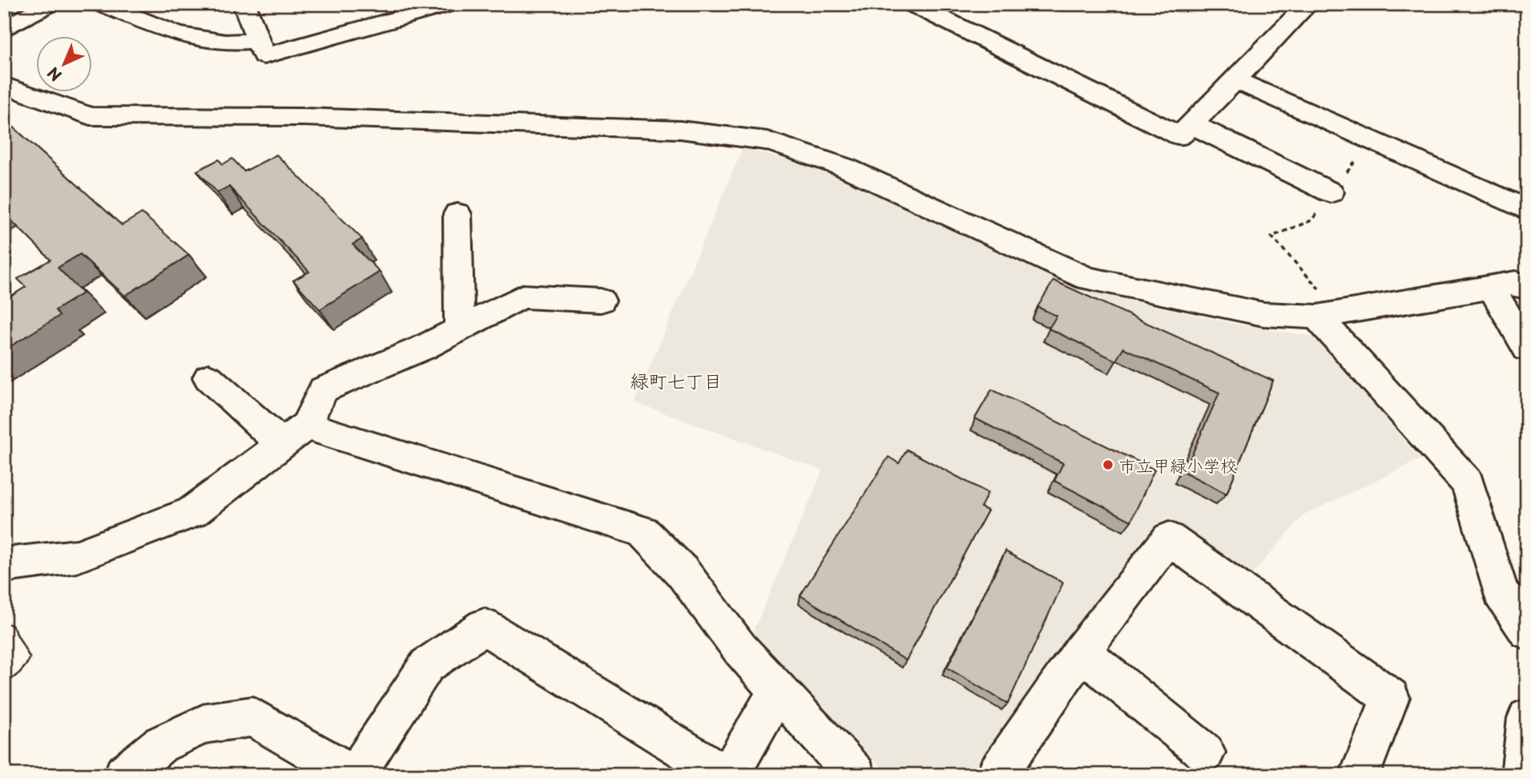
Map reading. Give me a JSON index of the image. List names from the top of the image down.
{
  "districts": ["緑町七丁目"],
  "places": ["市立甲緑小学校"],
  "north": "bottom left"
}
